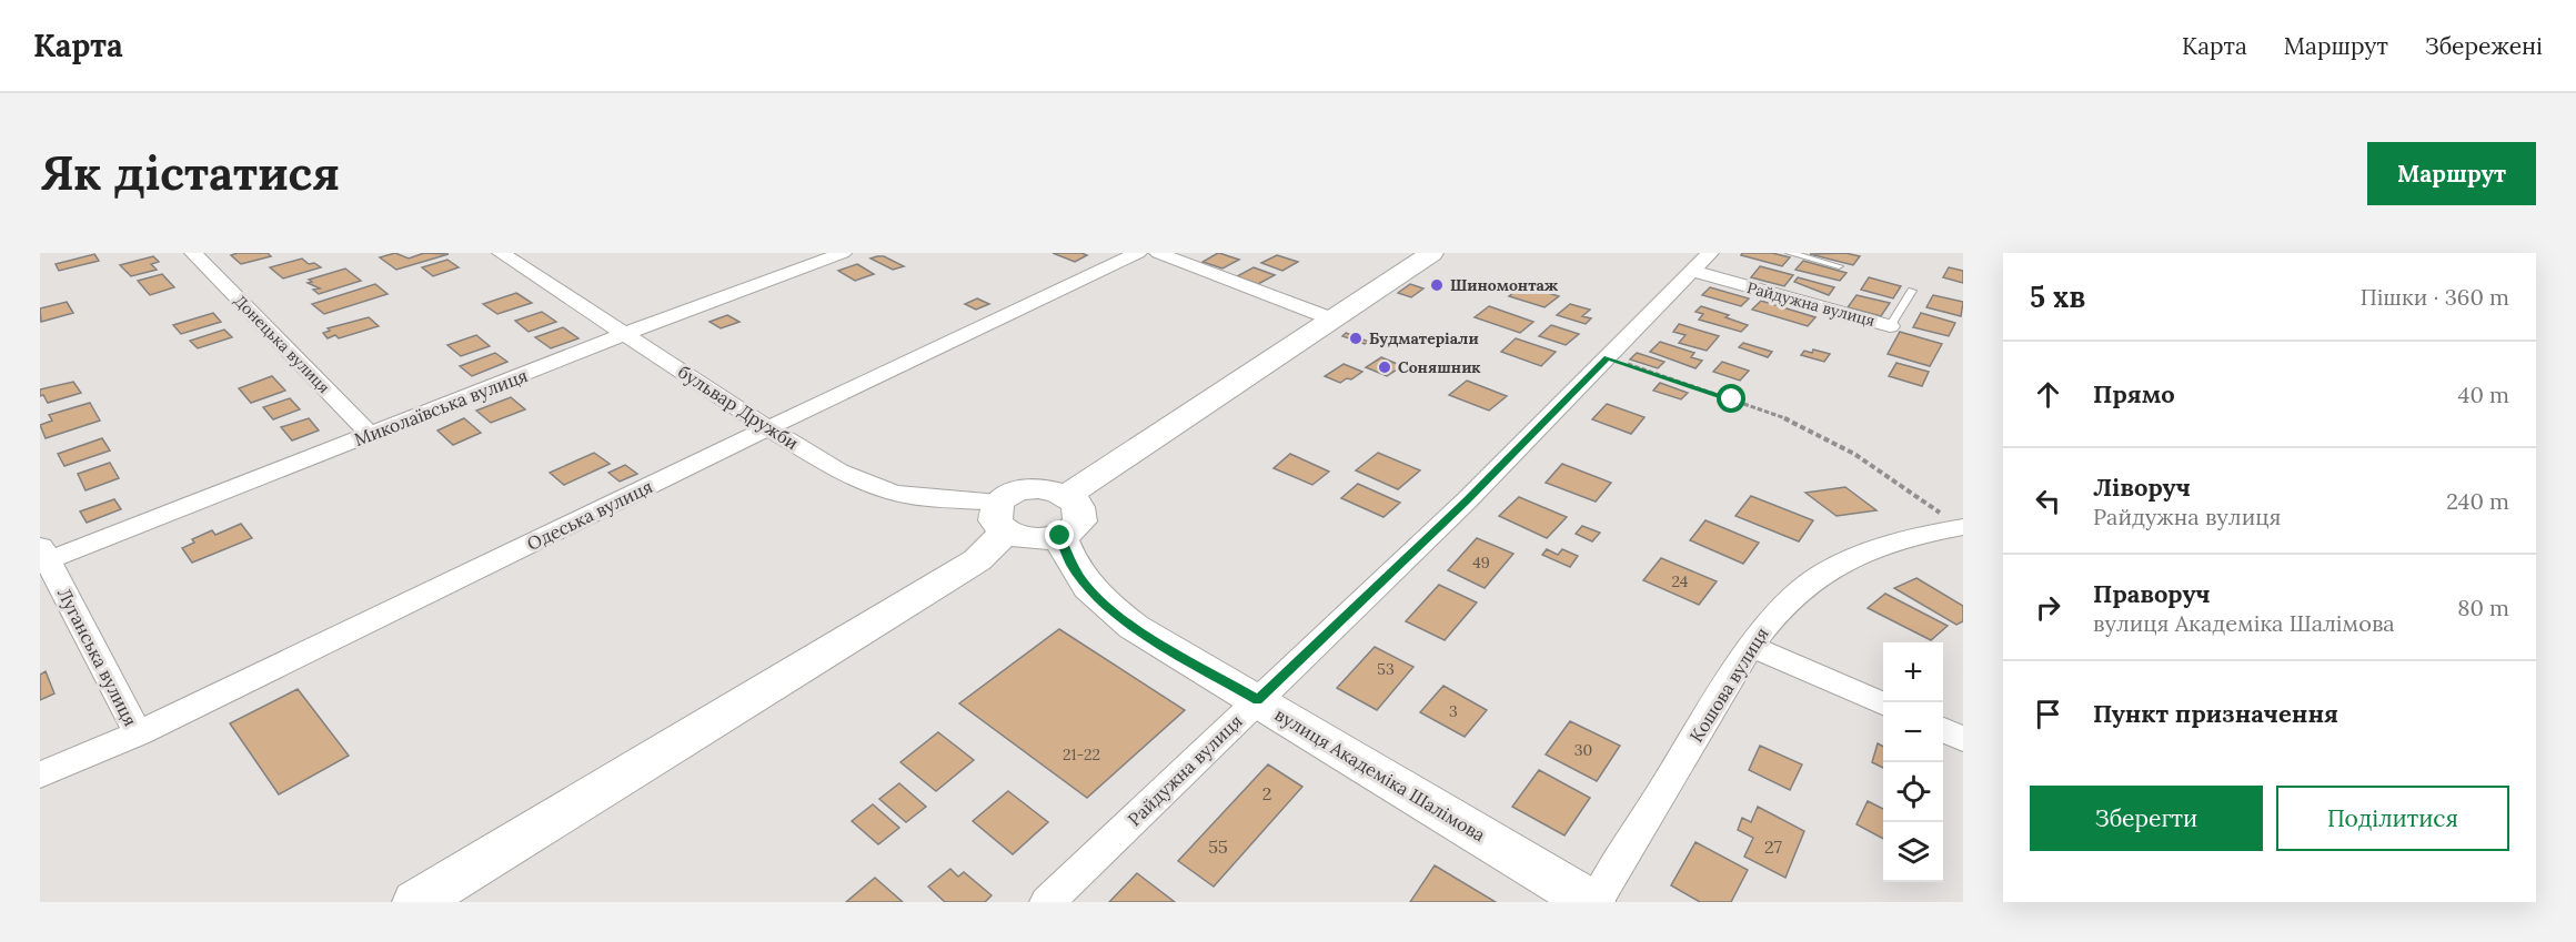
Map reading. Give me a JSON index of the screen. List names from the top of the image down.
{
  "streets": {
    "main road": ["вулиця Академіка Шалімова"],
    "street": [
      "Райдужна вулиця",
      "Донецька вулиця",
      "Миколаївська вулиця",
      "бульвар Дружби",
      "Одеська вулиця",
      "Луганська вулиця",
      "Кошова вулиця"
    ]
  },
  "crossings": [
    ["Райдужна вулиця", "вулиця Академіка Шалімова"],
    ["Донецька вулиця", "Миколаївська вулиця"],
    ["Миколаївська вулиця", "бульвар Дружби"],
    ["Миколаївська вулиця", "Луганська вулиця"],
    ["бульвар Дружби", "Одеська вулиця"],
    ["бульвар Дружби", "вулиця Академіка Шалімова"],
    ["Одеська вулиця", "Луганська вулиця"]
  ],
  "places": ["Шиномонтаж", "Будматеріали", "Соняшник"],
  "house_numbers": [
    "49",
    "24",
    "53",
    "3",
    "30",
    "21-22",
    "2",
    "55",
    "27"
  ],
  "page": {
    "header": "Карта",
    "nav": ["Карта", "Маршрут", "Збережені"],
    "buttons": [
      "Маршрут",
      ["Зберегти", "Поділитися"]
    ],
    "title": "Як дістатися",
    "heading": ["5 хв", "Пішки · 360 m"],
    "list": [
      ["Прямо", "40 m"],
      ["Ліворуч", "Райдужна вулиця", "240 m"],
      ["Праворуч", "вулиця Академіка Шалімова", "80 m"],
      "Пункт призначення"
    ],
    "map_buttons": ["+", "−"]
  }
}
